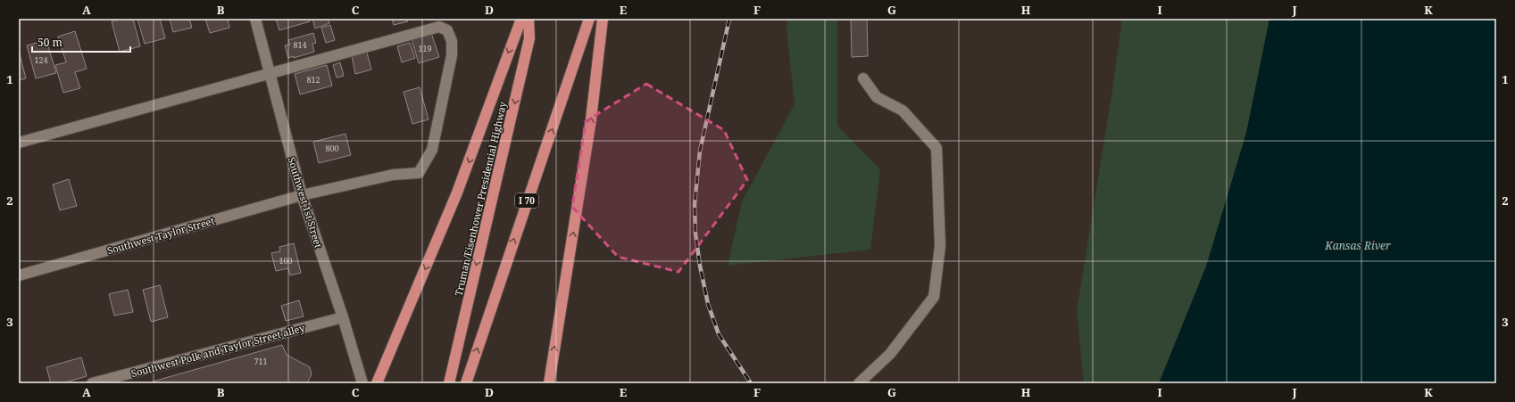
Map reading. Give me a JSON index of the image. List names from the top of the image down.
{
  "streets": {
    "highway": ["Truman/Eisenhower Presidential Highway", "I 70"],
    "street": ["Southwest 1st Street", "Southwest Taylor Street", "Southwest Polk and Taylor Street alley"]
  },
  "crossings": [
    ["Southwest 1st Street", "Southwest Taylor Street"],
    ["Southwest 1st Street", "Southwest Polk and Taylor Street alley"]
  ],
  "water": ["Kansas River"],
  "house_numbers": [
    "814",
    "119",
    "124",
    "812",
    "800",
    "100",
    "711"
  ],
  "scale_bar": "50 m",
  "grid": {
    "columns": [
      "A",
      "B",
      "C",
      "D",
      "E",
      "F",
      "G",
      "H",
      "I",
      "J",
      "K"
    ],
    "rows": ["1", "2", "3"]
  }
}
